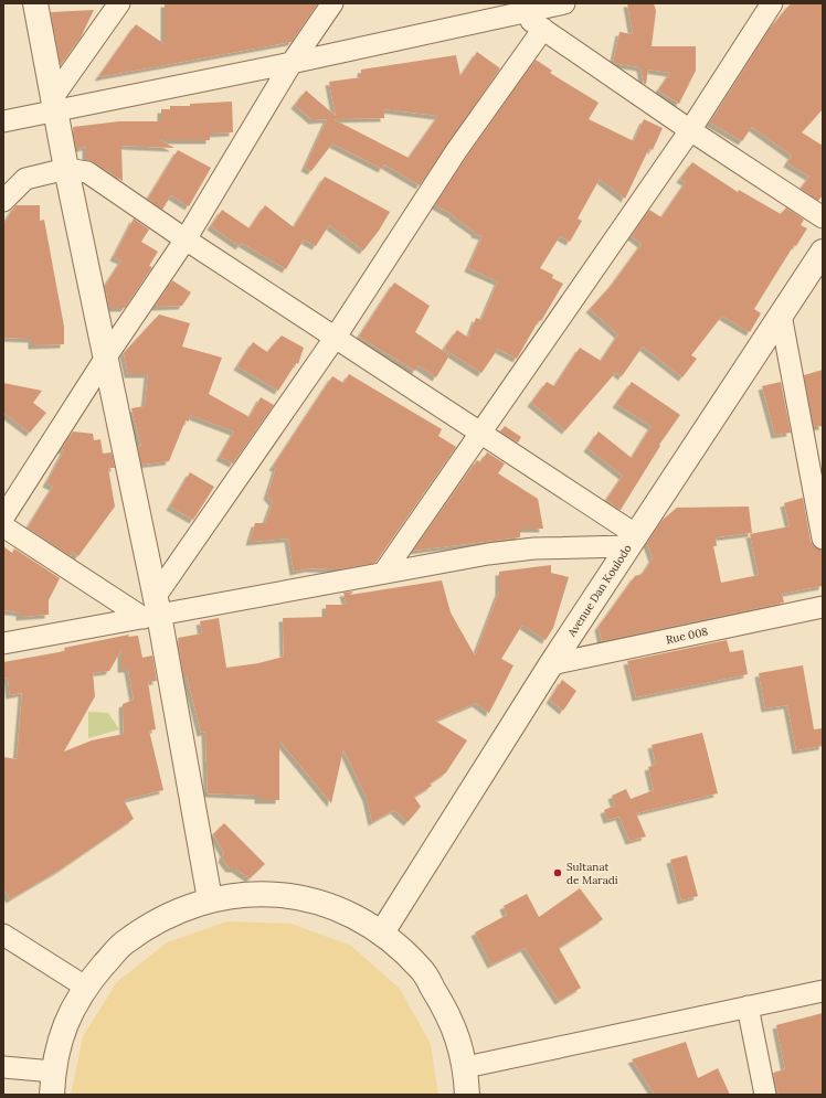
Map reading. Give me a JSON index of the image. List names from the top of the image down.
{
  "streets": {
    "street": ["Avenue Dan Koulodo", "Rue 008"]
  },
  "crossings": [
    ["Avenue Dan Koulodo", "Rue 008"]
  ],
  "places": ["Sultanat de Maradi"]
}
